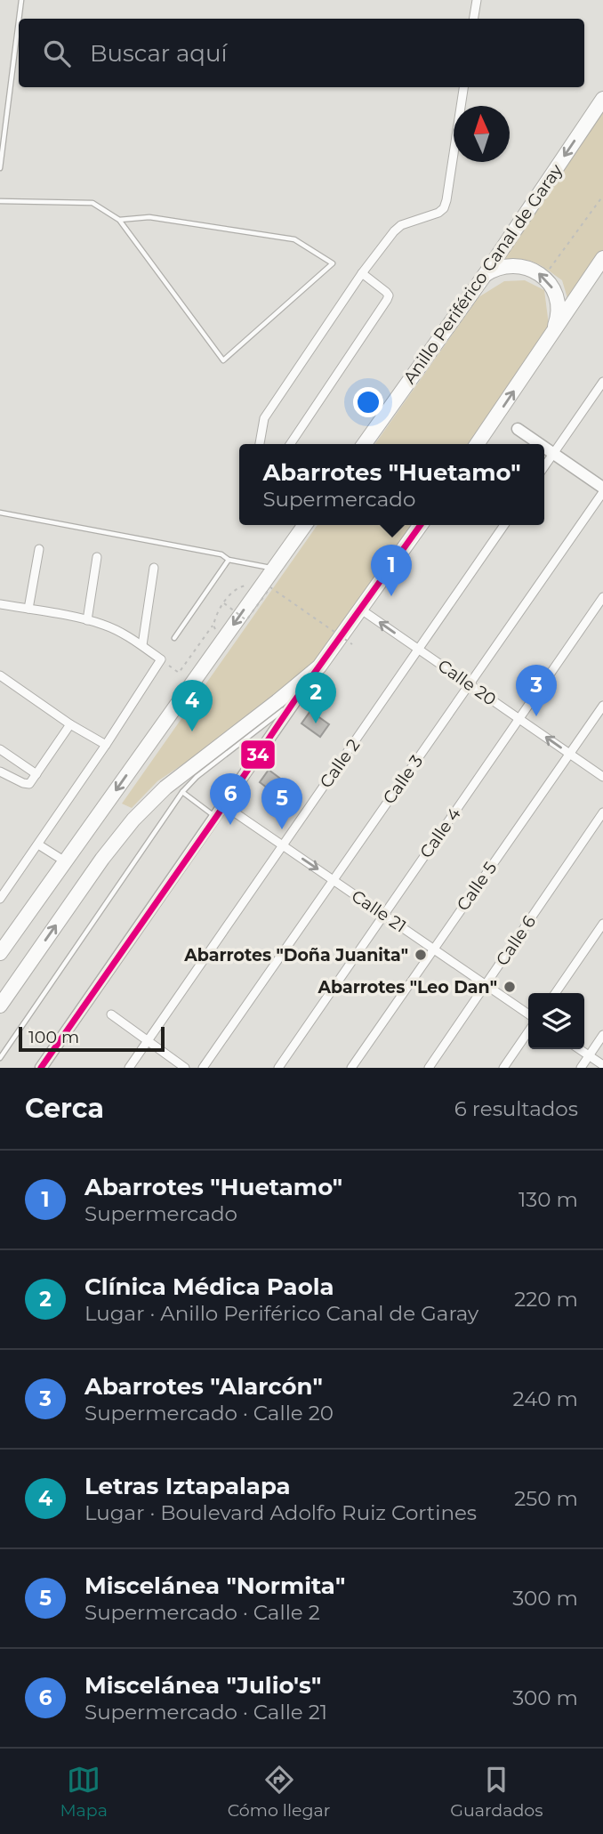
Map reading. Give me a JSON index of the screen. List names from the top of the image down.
{
  "streets": {
    "highway": ["Anillo Periférico Canal de Garay"],
    "street": [
      "Calle 20",
      "Calle 2",
      "Calle 3",
      "Calle 4",
      "Calle 5",
      "Calle 21",
      "Calle 6"
    ]
  },
  "crossings": [
    ["Calle 20", "Calle 2"],
    ["Calle 20", "Calle 3"],
    ["Calle 20", "Calle 4"],
    ["Calle 20", "Calle 5"],
    ["Calle 2", "Calle 21"],
    ["Calle 3", "Calle 21"],
    ["Calle 4", "Calle 21"],
    ["Calle 5", "Calle 21"],
    ["Calle 21", "Calle 6"]
  ],
  "one_way": ["Calle 20"],
  "places": ["Abarrotes \"Doña Juanita\"", "Abarrotes \"Leo Dan\""],
  "lines": ["transit line 34"],
  "scale_bar": "100 m",
  "north": "top",
  "page": {
    "search": "Buscar aquí",
    "popup": ["Abarrotes \"Huetamo\"", "Supermercado"],
    "pins": [
      "1",
      "3",
      "2",
      "4",
      "6",
      "5"
    ],
    "scale": "100 m",
    "heading": ["Cerca", "6 resultados"],
    "list": [
      {
        "mark": "1",
        "name": "Abarrotes \"Huetamo\"",
        "note": "Supermercado",
        "value": "130 m"
      },
      {
        "mark": "2",
        "name": "Clínica Médica Paola",
        "note": "Lugar · Anillo Periférico Canal de Garay",
        "value": "220 m"
      },
      {
        "mark": "3",
        "name": "Abarrotes \"Alarcón\"",
        "note": "Supermercado · Calle 20",
        "value": "240 m"
      },
      {
        "mark": "4",
        "name": "Letras Iztapalapa",
        "note": "Lugar · Boulevard Adolfo Ruiz Cortines",
        "value": "250 m"
      },
      {
        "mark": "5",
        "name": "Miscelánea \"Normita\"",
        "note": "Supermercado · Calle 2",
        "value": "300 m"
      },
      {
        "mark": "6",
        "name": "Miscelánea \"Julio's\"",
        "note": "Supermercado · Calle 21",
        "value": "300 m"
      }
    ],
    "nav": ["Mapa", "Cómo llegar", "Guardados"]
  }
}
